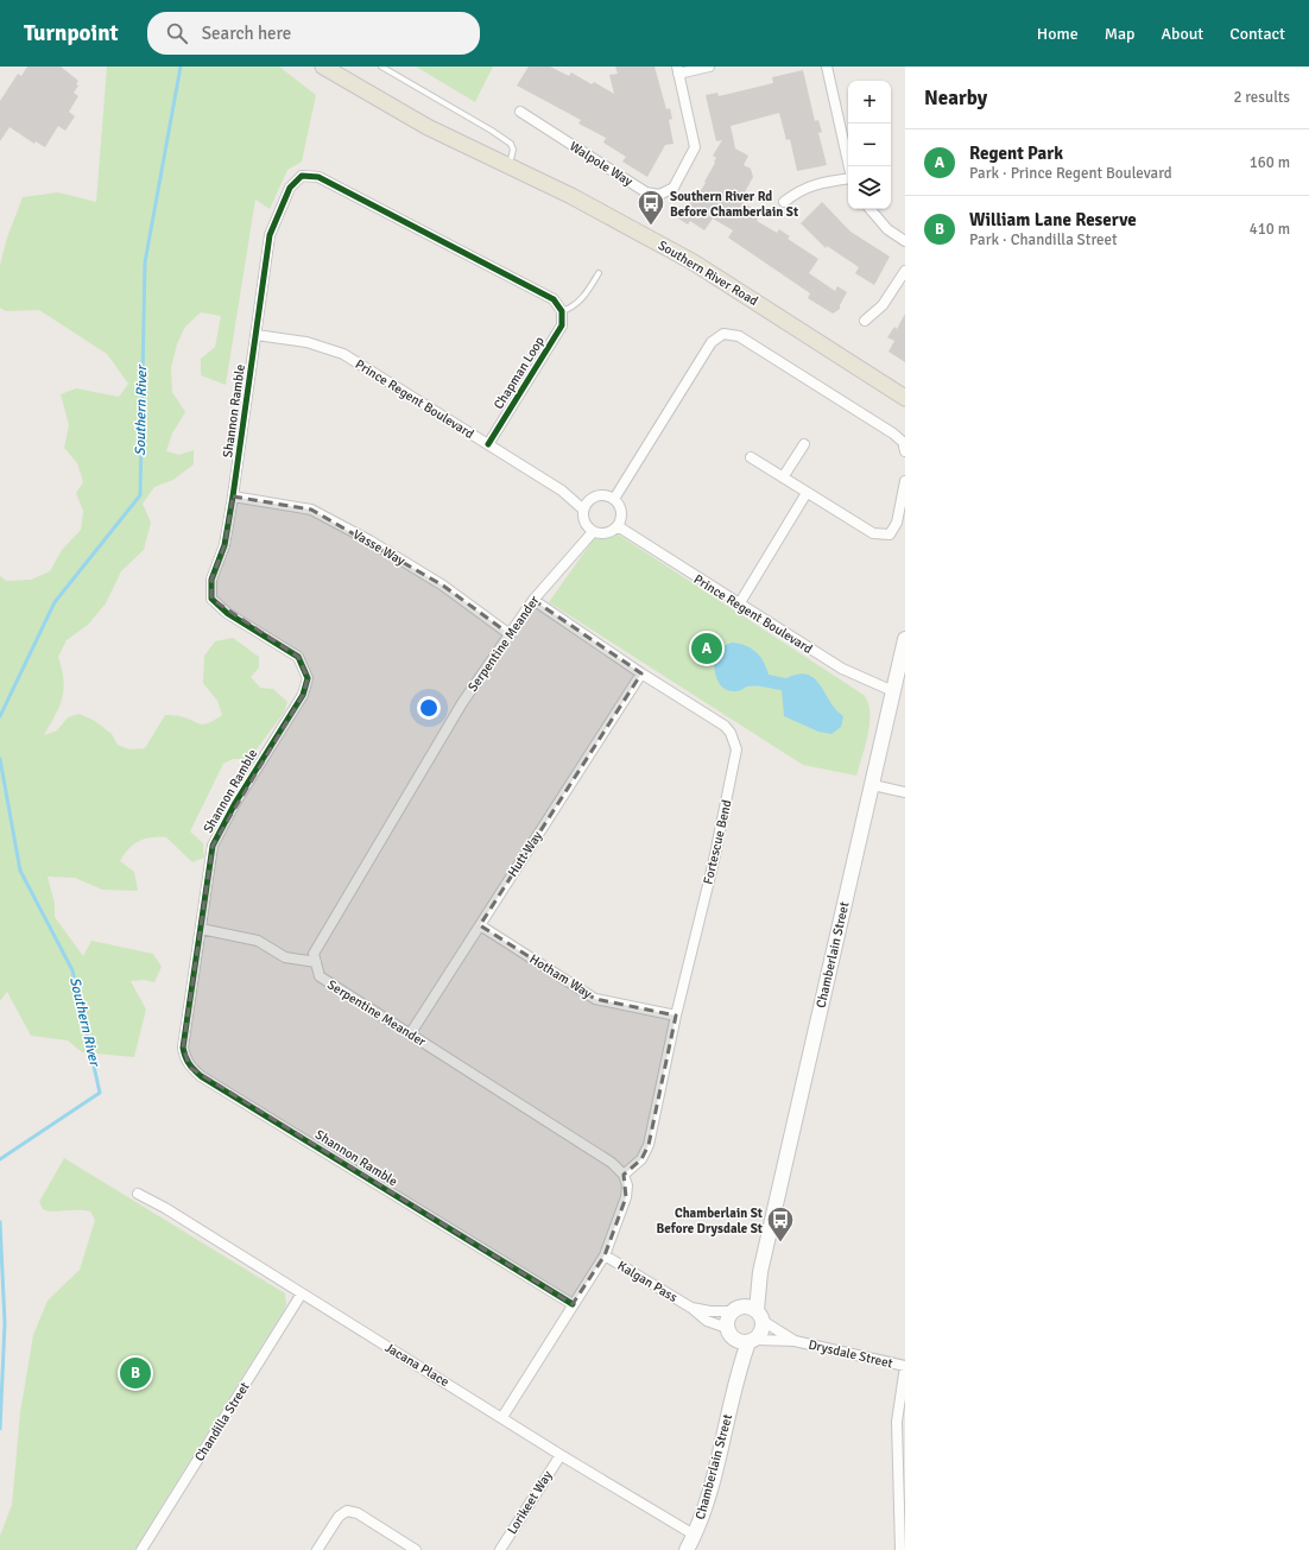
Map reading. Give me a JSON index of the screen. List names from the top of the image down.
{
  "streets": {
    "main road": ["Southern River Road", "Chamberlain Street"],
    "street": [
      "Walpole Way",
      "Chapman Loop",
      "Prince Regent Boulevard",
      "Shannon Ramble",
      "Vasse Way",
      "Serpentine Meander",
      "Fortescue Bend",
      "Hutt Way",
      "Hotham Way",
      "Kalgan Pass",
      "Drysdale Street",
      "Jacana Place",
      "Chandilla Street",
      "Lorikeet Way"
    ]
  },
  "crossings": [
    ["Chapman Loop", "Prince Regent Boulevard"],
    ["Chapman Loop", "Shannon Ramble"],
    ["Prince Regent Boulevard", "Shannon Ramble"],
    ["Prince Regent Boulevard", "Serpentine Meander"],
    ["Prince Regent Boulevard", "Chamberlain Street"],
    ["Shannon Ramble", "Vasse Way"],
    ["Vasse Way", "Serpentine Meander"],
    ["Serpentine Meander", "Fortescue Bend"],
    ["Serpentine Meander", "Hutt Way"],
    ["Fortescue Bend", "Hutt Way"],
    ["Fortescue Bend", "Hotham Way"],
    ["Hutt Way", "Hotham Way"],
    ["Chamberlain Street", "Kalgan Pass"],
    ["Chamberlain Street", "Drysdale Street"],
    ["Chamberlain Street", "Jacana Place"],
    ["Kalgan Pass", "Drysdale Street"],
    ["Jacana Place", "Chandilla Street"],
    ["Jacana Place", "Lorikeet Way"]
  ],
  "water": ["Southern River"],
  "places": {
    "bus stop": ["Southern River Rd Before Chamberlain St", "Chamberlain St Before Drysdale St"]
  },
  "page": {
    "header": "Turnpoint",
    "search": "Search here",
    "nav": [
      "Home",
      "Map",
      "About",
      "Contact"
    ],
    "heading": ["Nearby", "2 results"],
    "map_buttons": ["+", "−"],
    "list": [
      {
        "mark": "A",
        "name": "Regent Park",
        "note": "Park · Prince Regent Boulevard",
        "value": "160 m"
      },
      {
        "mark": "B",
        "name": "William Lane Reserve",
        "note": "Park · Chandilla Street",
        "value": "410 m"
      }
    ],
    "pins": ["A", "B"]
  }
}
